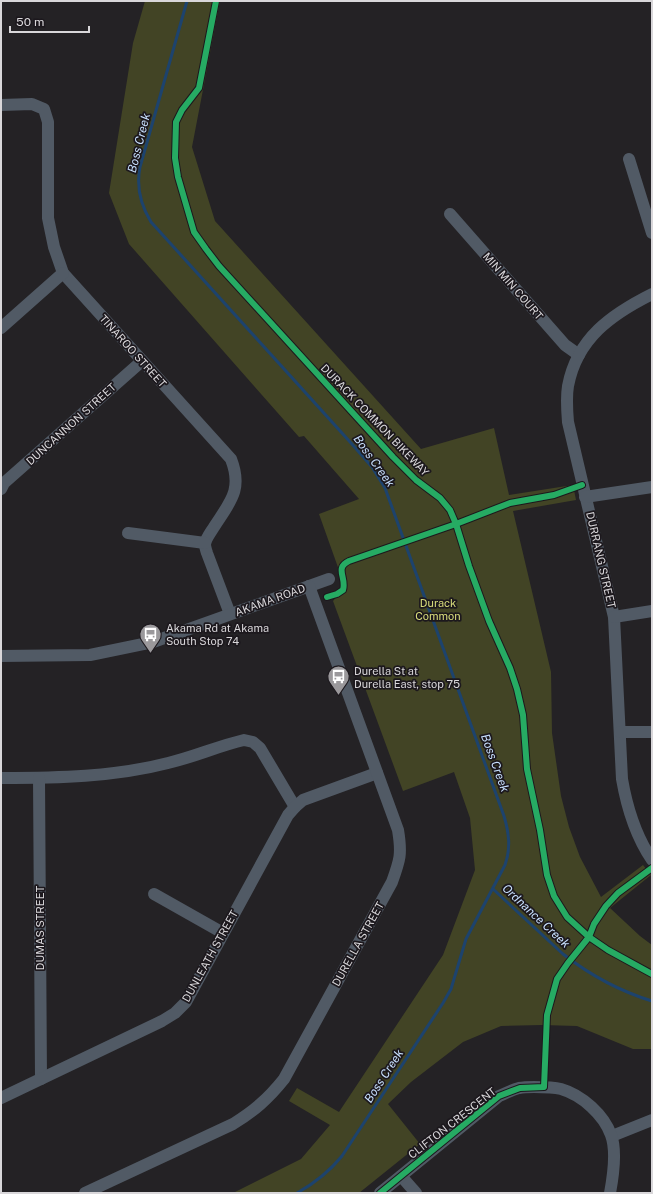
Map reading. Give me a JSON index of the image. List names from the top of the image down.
{
  "streets": {
    "street": [
      "MIN MIN COURT",
      "TINAROO STREET",
      "DUNCANNON STREET",
      "DURRANG STREET",
      "AKAMA ROAD",
      "DUMAS STREET",
      "DURELLA STREET",
      "DUNLEATH STREET",
      "CLIFTON CRESCENT"
    ],
    "cycle path": ["DURACK COMMON BIKEWAY"]
  },
  "crossings": [
    ["MIN MIN COURT", "DURRANG STREET"],
    ["TINAROO STREET", "DUNCANNON STREET"],
    ["AKAMA ROAD", "DURELLA STREET"],
    ["DUMAS STREET", "DUNLEATH STREET"],
    ["DURELLA STREET", "DUNLEATH STREET"]
  ],
  "water": ["Boss Creek", "Ordnance Creek"],
  "parks": ["Durack Common"],
  "places": {
    "bus stop": ["Akama Rd at Akama South Stop 74", "Durella St at Durella East, stop 75"]
  },
  "scale_bar": "50 m"
}
